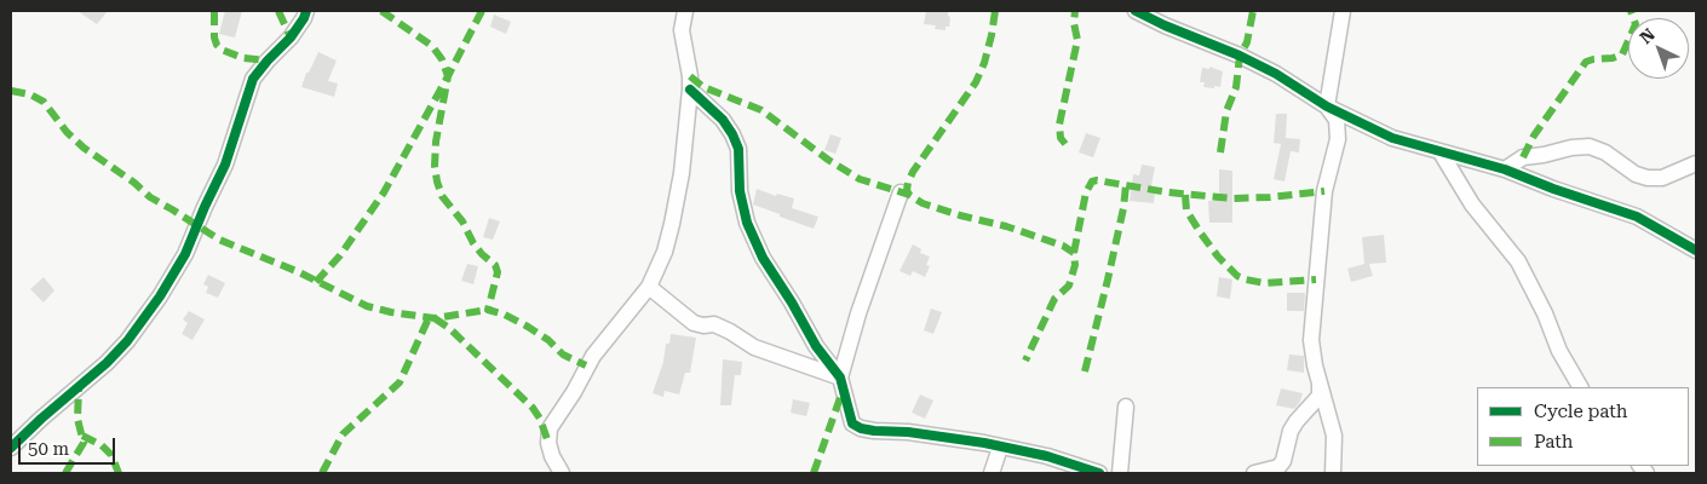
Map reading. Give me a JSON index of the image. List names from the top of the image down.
{
  "legend": ["Cycle path", "Path"],
  "scale_bar": "50 m",
  "north": "top left"
}
